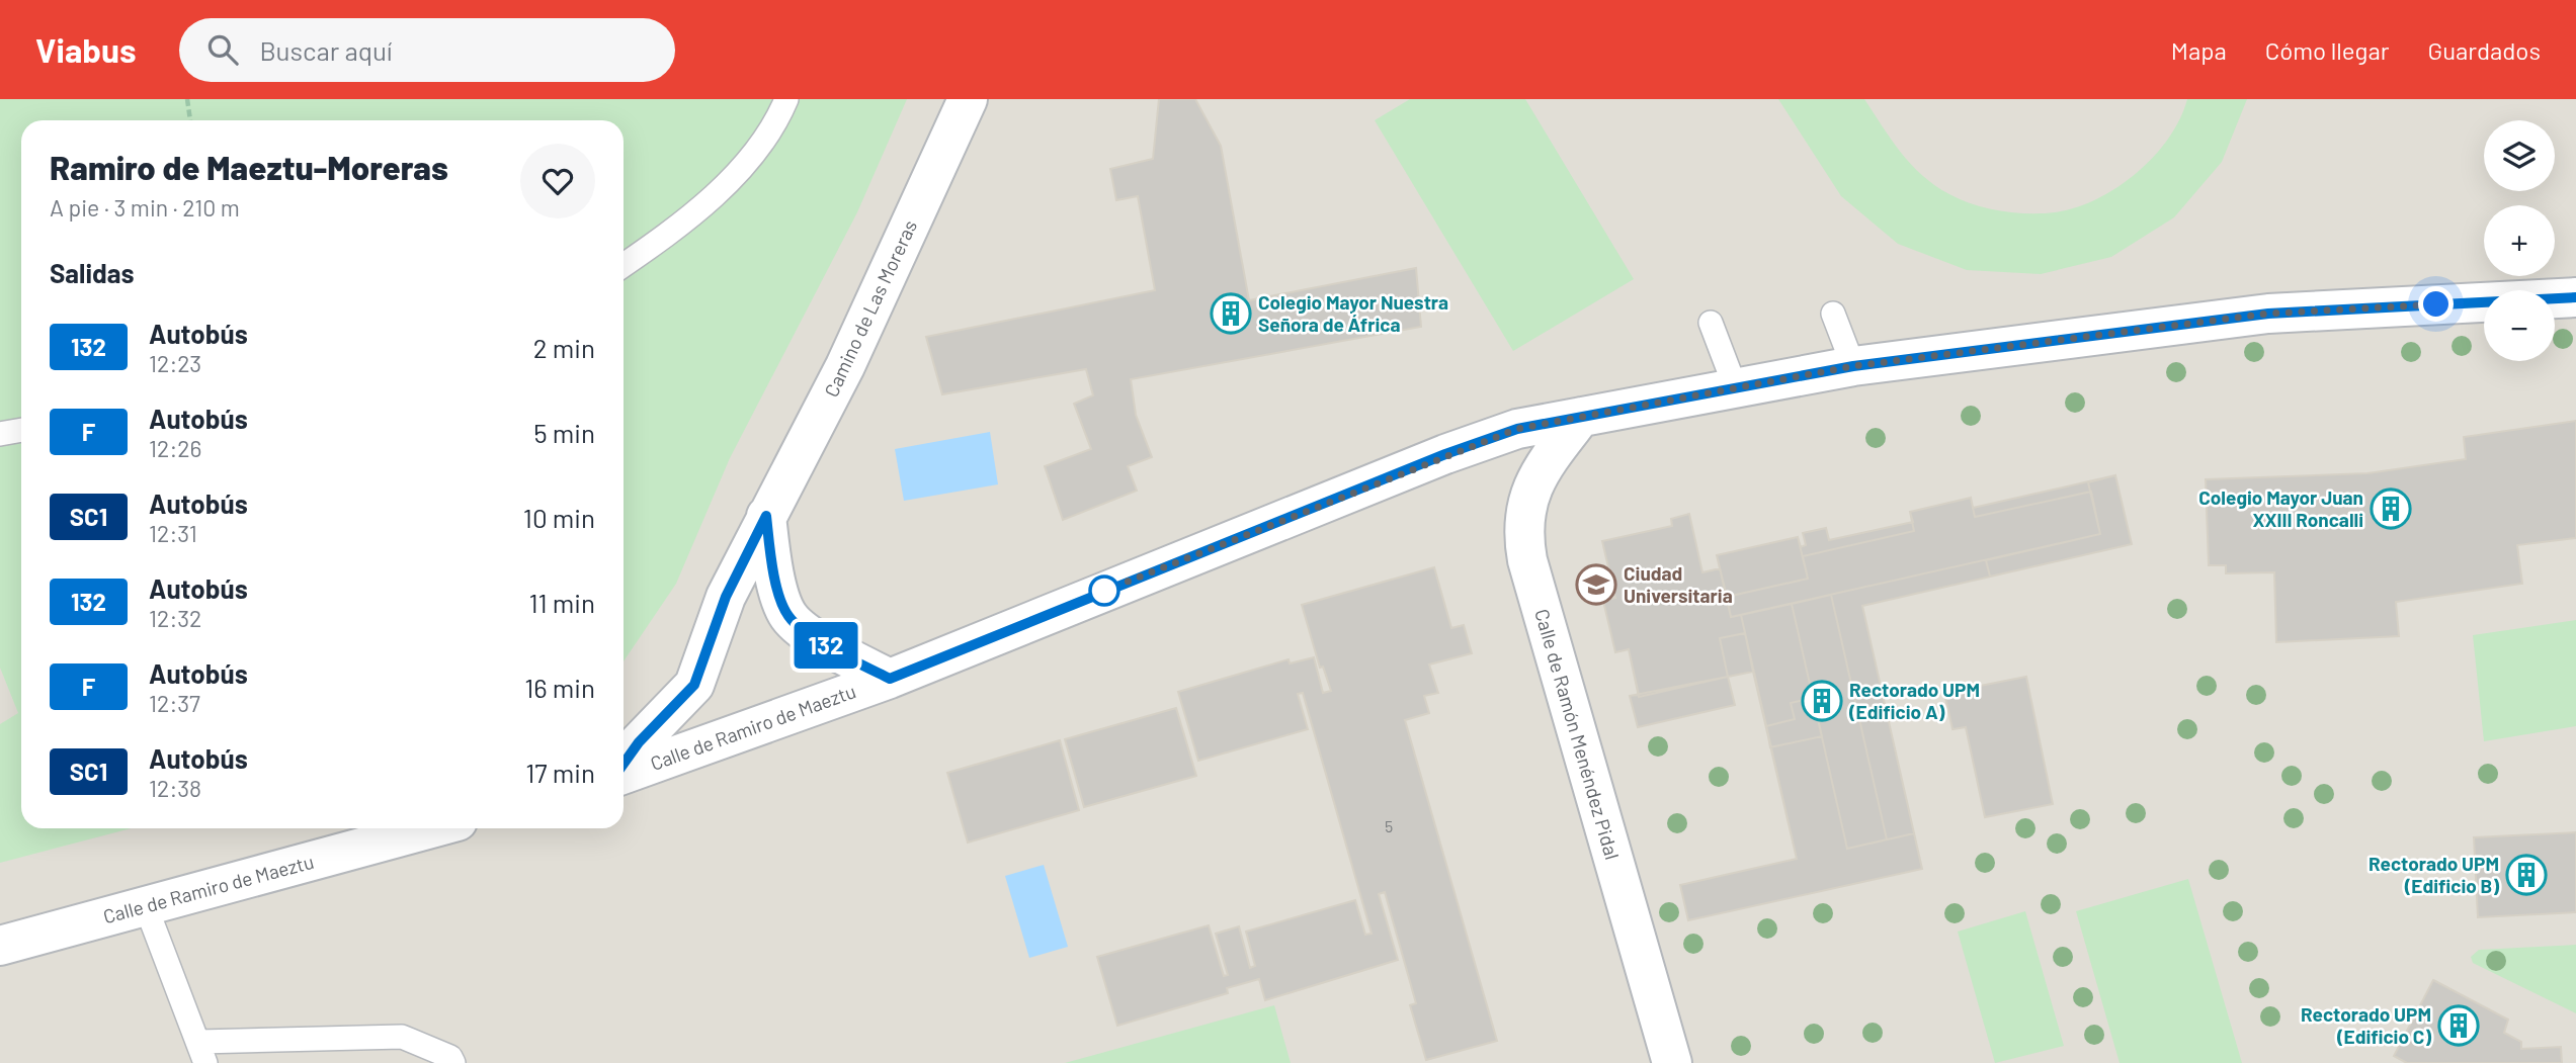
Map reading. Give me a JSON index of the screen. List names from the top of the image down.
{
  "streets": {
    "street": ["Camino de Las Moreras", "Calle de Ramiro de Maeztu", "Calle de Ramón Menéndez Pidal"]
  },
  "crossings": [
    ["Calle de Ramiro de Maeztu", "Calle de Ramón Menéndez Pidal"]
  ],
  "places": {
    "building": [
      "Colegio Mayor Nuestra Señora de África",
      "Colegio Mayor Juan XXIII Roncalli",
      "Rectorado UPM (Edificio A)",
      "Rectorado UPM (Edificio B)",
      "Rectorado UPM (Edificio C)"
    ],
    "school or university": ["Ciudad Universitaria"]
  },
  "lines": ["bus line 132"],
  "house_numbers": ["5"],
  "page": {
    "header": "Viabus",
    "search": "Buscar aquí",
    "nav": ["Mapa", "Cómo llegar", "Guardados"],
    "on_map": "132",
    "map_buttons": ["+", "−"],
    "heading": [
      ["Ramiro de Maeztu-Moreras", "A pie · 3 min · 210 m"],
      "Salidas"
    ],
    "list": [
      {
        "mark": "132",
        "name": "Autobús",
        "note": "12:23",
        "value": "2 min"
      },
      {
        "mark": "F",
        "name": "Autobús",
        "note": "12:26",
        "value": "5 min"
      },
      {
        "mark": "SC1",
        "name": "Autobús",
        "note": "12:31",
        "value": "10 min"
      },
      {
        "mark": "132",
        "name": "Autobús",
        "note": "12:32",
        "value": "11 min"
      },
      {
        "mark": "F",
        "name": "Autobús",
        "note": "12:37",
        "value": "16 min"
      },
      {
        "mark": "SC1",
        "name": "Autobús",
        "note": "12:38",
        "value": "17 min"
      }
    ]
  }
}
